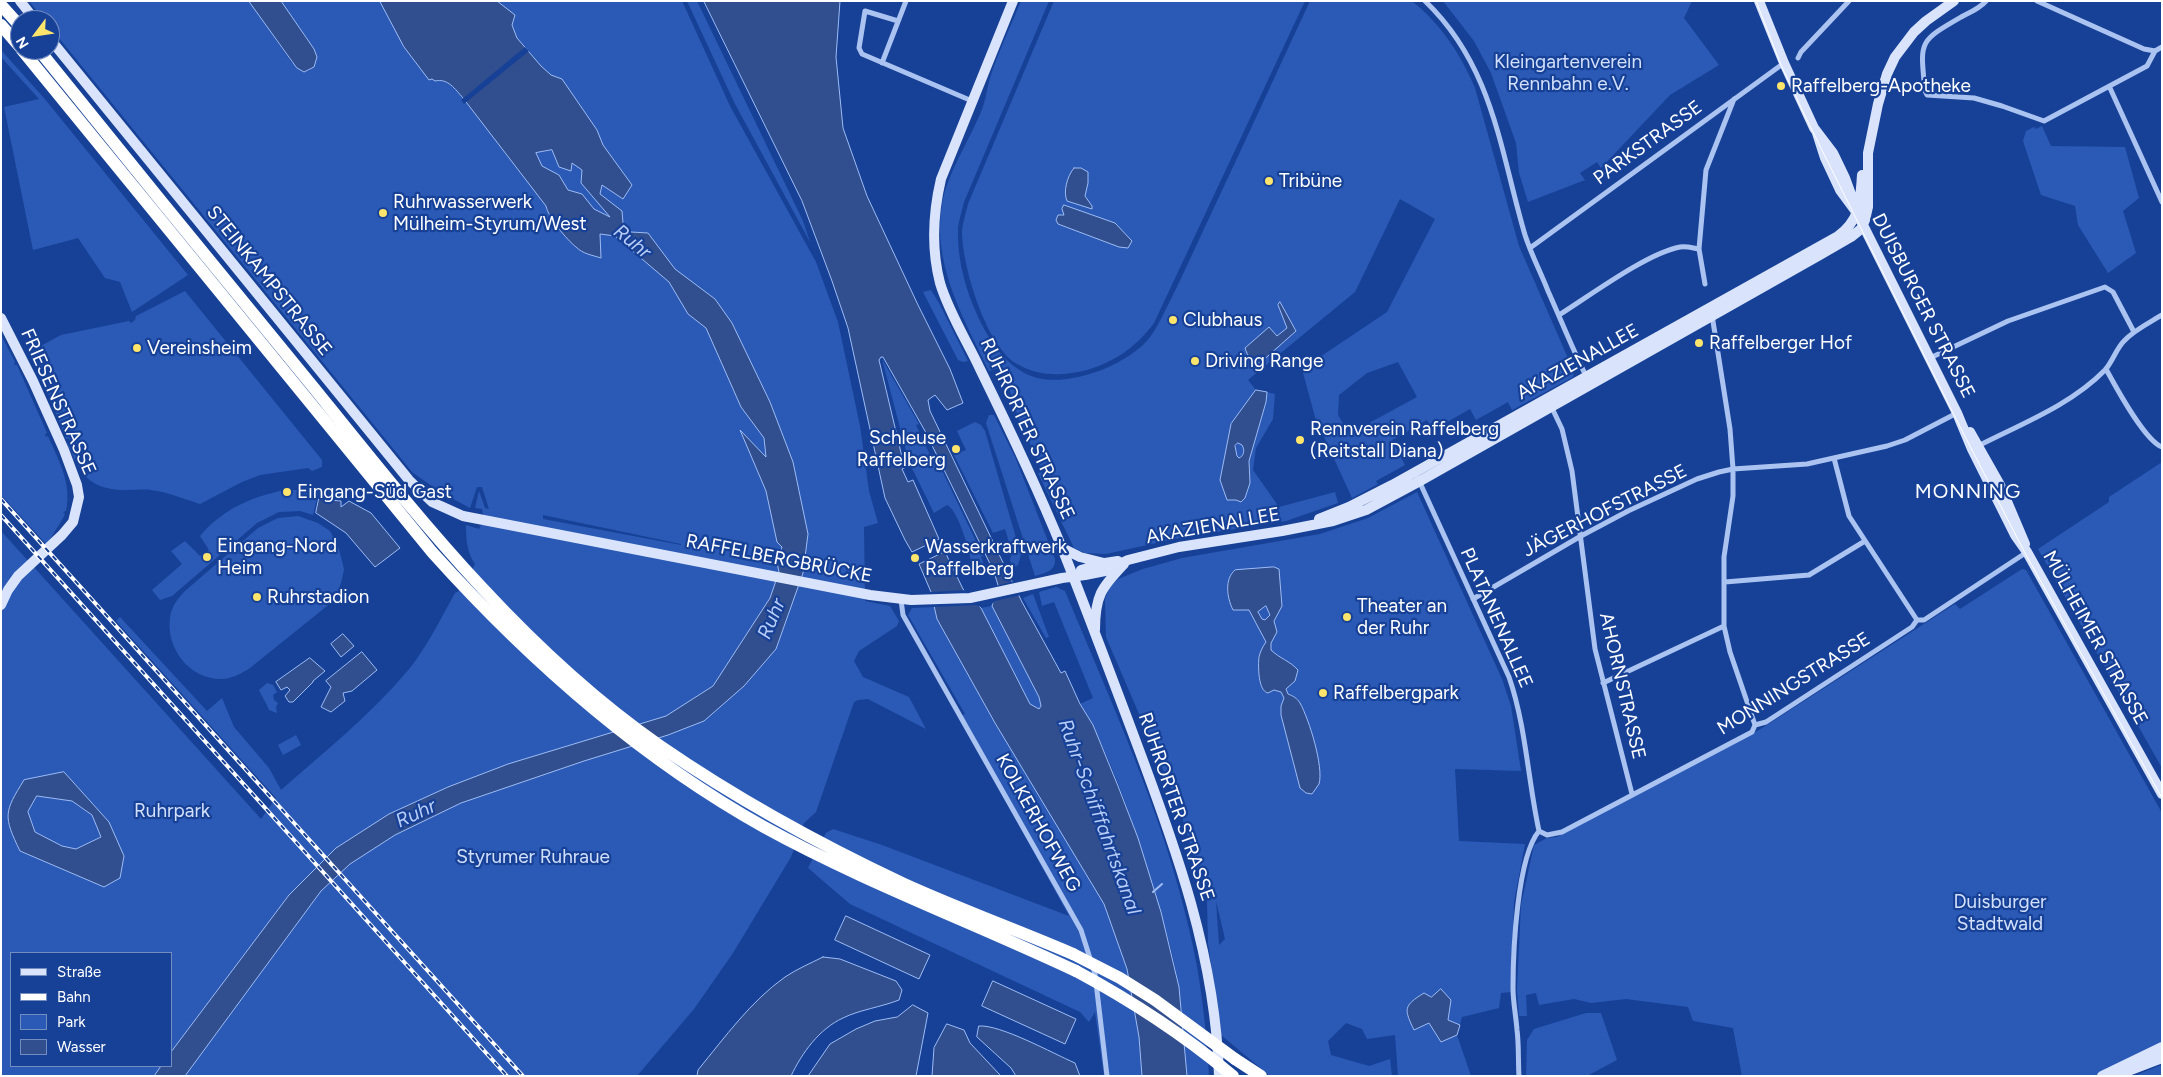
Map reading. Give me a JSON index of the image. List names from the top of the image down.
{
  "streets": {
    "main road": [
      "STEINKAMPSTRASSE",
      "DUISBURGER STRASSE",
      "AKAZIENALLEE",
      "FRIESENSTRASSE",
      "RUHRORTER STRASSE",
      "RAFFELBERGBRÜCKE",
      "MÜLHEIMER STRASSE"
    ],
    "street": [
      "PARKSTRASSE",
      "JÄGERHOFSTRASSE",
      "PLATANENALLEE",
      "MONNINGSTRASSE",
      "AHORNSTRASSE",
      "KOLKERHOFWEG"
    ]
  },
  "crossings": [
    ["PARKSTRASSE", "DUISBURGER STRASSE"],
    ["STEINKAMPSTRASSE", "RAFFELBERGBRÜCKE"],
    ["DUISBURGER STRASSE", "AKAZIENALLEE"],
    ["DUISBURGER STRASSE", "JÄGERHOFSTRASSE"],
    ["DUISBURGER STRASSE", "MÜLHEIMER STRASSE"],
    ["DUISBURGER STRASSE", "MONNINGSTRASSE"],
    ["AKAZIENALLEE", "RUHRORTER STRASSE"],
    ["AKAZIENALLEE", "RAFFELBERGBRÜCKE"],
    ["AKAZIENALLEE", "PLATANENALLEE"],
    ["AKAZIENALLEE", "AHORNSTRASSE"],
    ["RUHRORTER STRASSE", "RAFFELBERGBRÜCKE"],
    ["JÄGERHOFSTRASSE", "PLATANENALLEE"],
    ["JÄGERHOFSTRASSE", "AHORNSTRASSE"],
    ["RAFFELBERGBRÜCKE", "KOLKERHOFWEG"],
    ["PLATANENALLEE", "MONNINGSTRASSE"],
    ["MÜLHEIMER STRASSE", "MONNINGSTRASSE"],
    ["MONNINGSTRASSE", "AHORNSTRASSE"]
  ],
  "districts": ["MONNING"],
  "water": ["Ruhr", "Ruhr-Schifffahrtskanal"],
  "parks": [
    "Kleingartenverein Rennbahn e.V.",
    "Ruhrpark",
    "Styrumer Ruhraue",
    "Duisburger Stadtwald"
  ],
  "places": [
    "Raffelberg-Apotheke",
    "Tribüne",
    "Ruhrwasserwerk Mülheim-Styrum/West",
    "Clubhaus",
    "Raffelberger Hof",
    "Vereinsheim",
    "Driving Range",
    "Rennverein Raffelberg (Reitstall Diana)",
    "Schleuse Raffelberg",
    "Eingang-Süd Gast",
    "Eingang-Nord Heim",
    "Wasserkraftwerk Raffelberg",
    "Ruhrstadion",
    "Theater an der Ruhr",
    "Raffelbergpark"
  ],
  "legend": [
    "Straße",
    "Bahn",
    "Park",
    "Wasser"
  ],
  "north": "bottom left"
}
